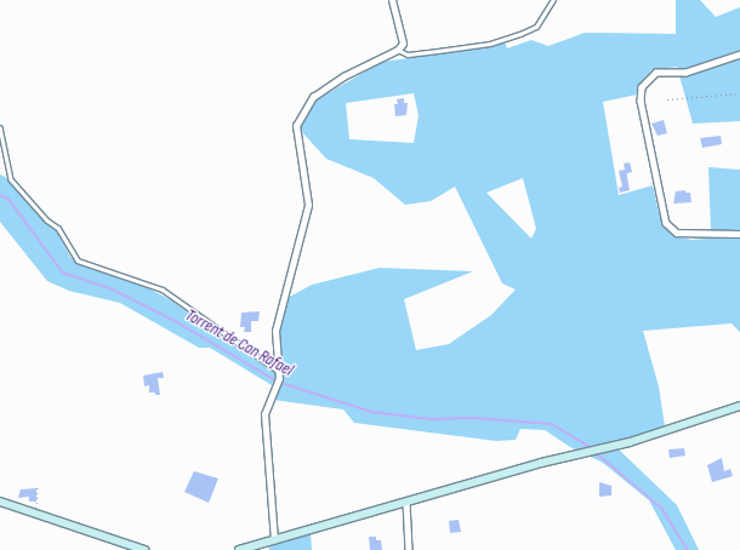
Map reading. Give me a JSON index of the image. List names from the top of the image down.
{
  "water": ["Torrent de Can Rafael"]
}
